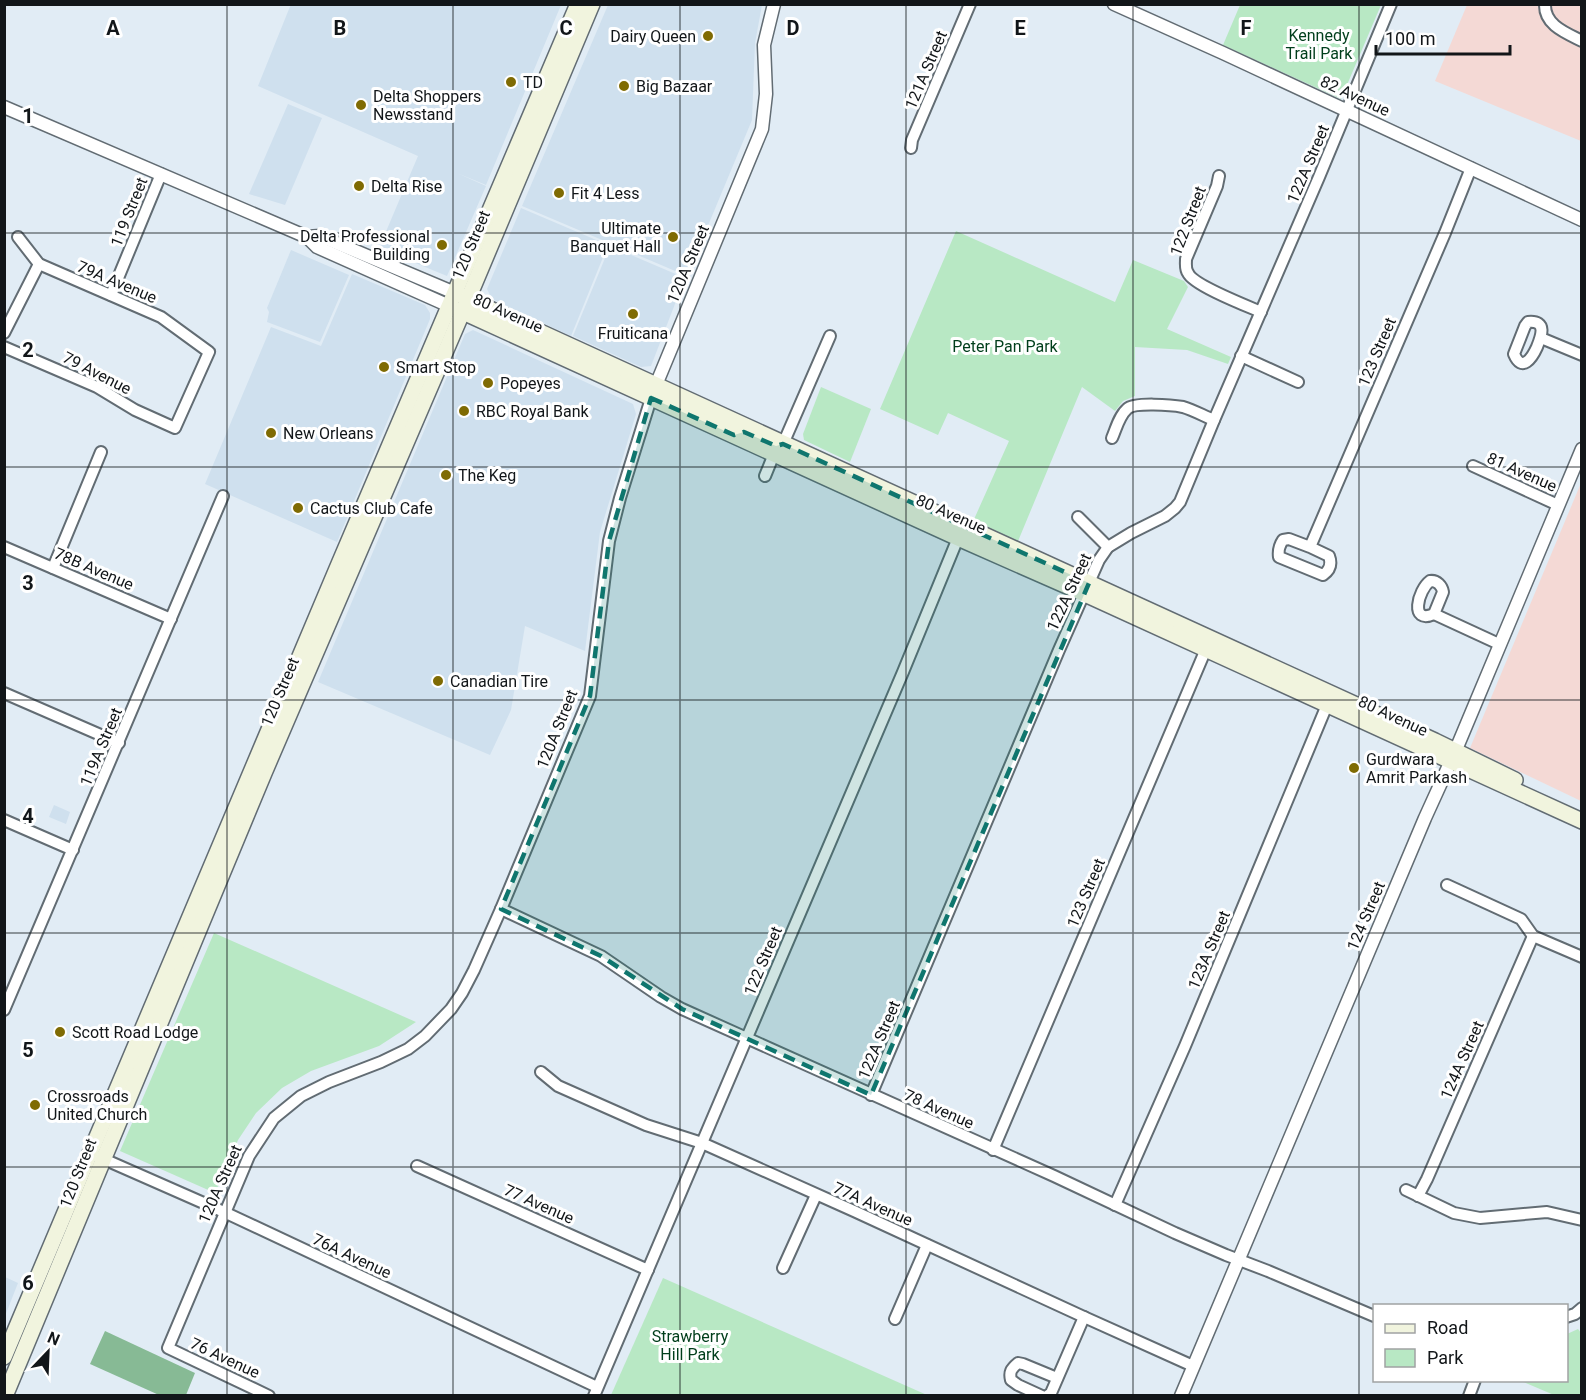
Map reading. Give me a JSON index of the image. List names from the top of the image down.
{
  "streets": {
    "main road": ["120 Street", "80 Avenue"],
    "street": [
      "121A Street",
      "82 Avenue",
      "122A Street",
      "119 Street",
      "122 Street",
      "120A Street",
      "79A Avenue",
      "123 Street",
      "79 Avenue",
      "81 Avenue",
      "78B Avenue",
      "119A Street",
      "124 Street",
      "123A Street",
      "124A Street",
      "78 Avenue",
      "77 Avenue",
      "77A Avenue",
      "76A Avenue",
      "76 Avenue"
    ]
  },
  "crossings": [
    ["82 Avenue", "122A Street"],
    ["82 Avenue", "123 Street"],
    ["122A Street", "122 Street"],
    ["122A Street", "80 Avenue"],
    ["122A Street", "78 Avenue"],
    ["119 Street", "79A Avenue"],
    ["119 Street", "80 Avenue"],
    ["122 Street", "80 Avenue"],
    ["122 Street", "78 Avenue"],
    ["122 Street", "77 Avenue"],
    ["122 Street", "77A Avenue"],
    ["122 Street", "76A Avenue"],
    ["120 Street", "80 Avenue"],
    ["120 Street", "76A Avenue"],
    ["120A Street", "80 Avenue"],
    ["120A Street", "78 Avenue"],
    ["120A Street", "76A Avenue"],
    ["120A Street", "76 Avenue"],
    ["79A Avenue", "79 Avenue"],
    ["80 Avenue", "123 Street"],
    ["80 Avenue", "124 Street"],
    ["80 Avenue", "123A Street"],
    ["123 Street", "78 Avenue"],
    ["81 Avenue", "124 Street"],
    ["78B Avenue", "119A Street"],
    ["124 Street", "78 Avenue"],
    ["124 Street", "77A Avenue"],
    ["123A Street", "78 Avenue"]
  ],
  "parks": ["Kennedy Trail Park", "Peter Pan Park", "Strawberry Hill Park"],
  "places": [
    "Dairy Queen",
    "TD",
    "Big Bazaar",
    "Delta Shoppers Newsstand",
    "Delta Rise",
    "Fit 4 Less",
    "Ultimate Banquet Hall",
    "Delta Professional Building",
    "Fruiticana",
    "Smart Stop",
    "Popeyes",
    "RBC Royal Bank",
    "New Orleans",
    "The Keg",
    "Cactus Club Cafe",
    "Canadian Tire",
    "Gurdwara Amrit Parkash",
    "Scott Road Lodge",
    "Crossroads United Church"
  ],
  "legend": ["Road", "Park"],
  "scale_bar": "100 m",
  "north": "top right",
  "grid": {
    "columns": [
      "A",
      "B",
      "C",
      "D",
      "E",
      "F"
    ],
    "rows": [
      "1",
      "2",
      "3",
      "4",
      "5",
      "6"
    ]
  }
}
